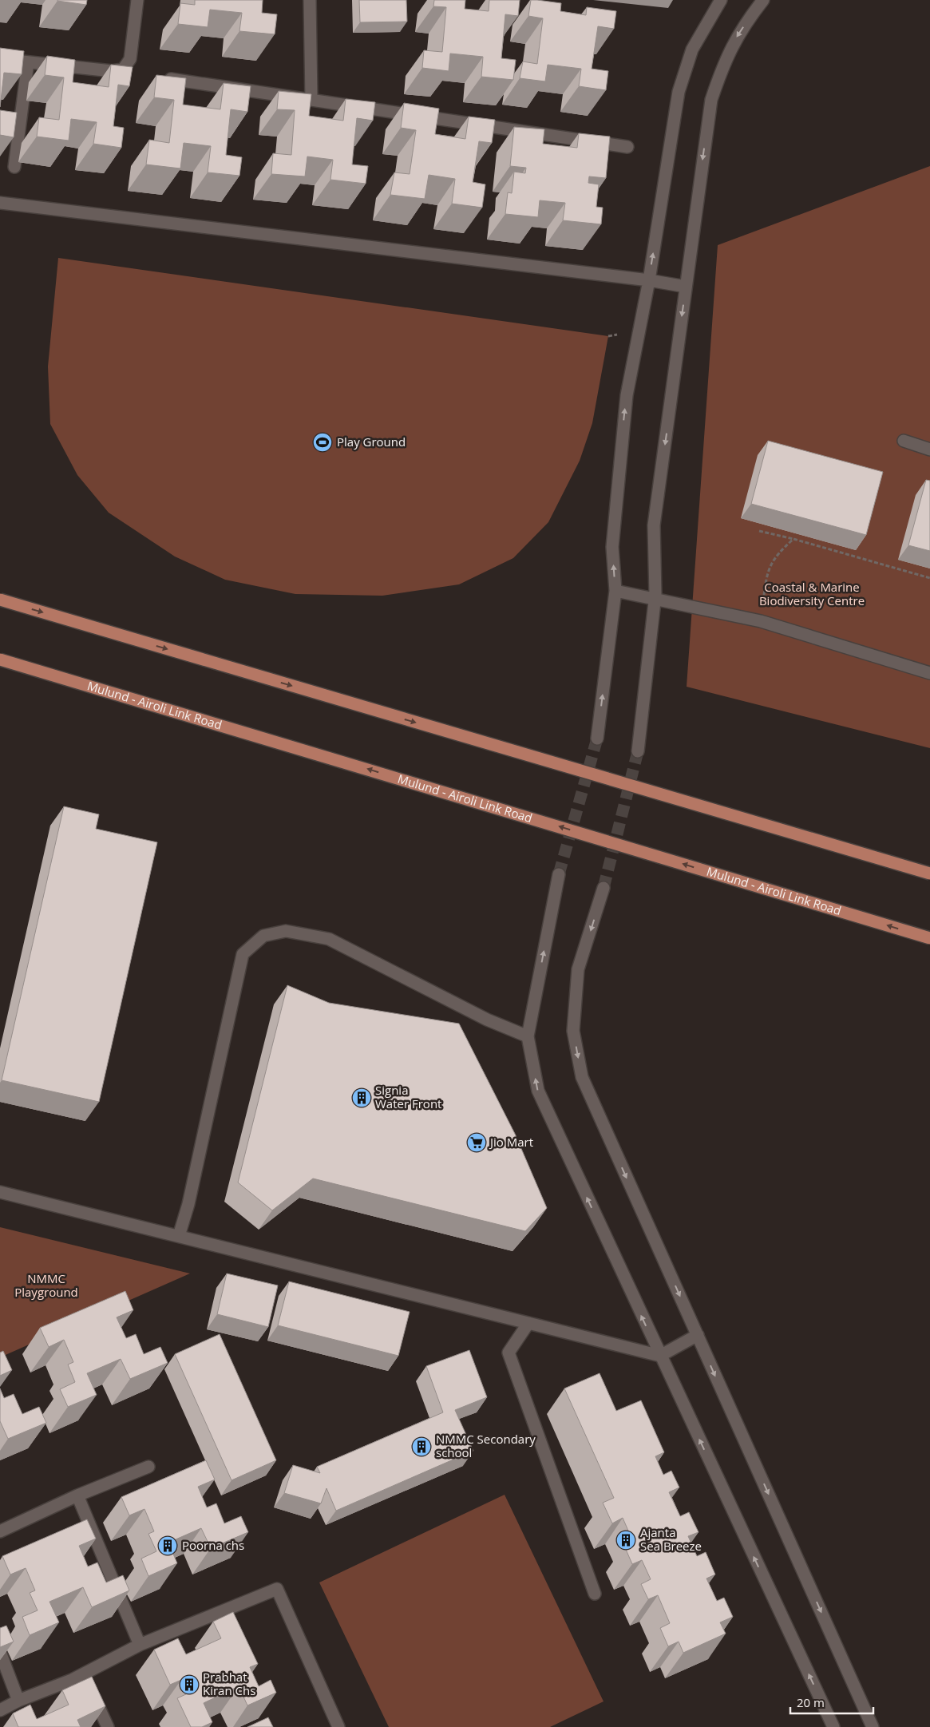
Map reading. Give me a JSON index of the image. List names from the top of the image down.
{
  "streets": {
    "main road": ["Mulund - Airoli Link Road"]
  },
  "parks": ["Coastal & Marine Biodiversity Centre", "NMMC Playground"],
  "places": {
    "sports": ["Play Ground"],
    "building": [
      "Signia Water Front",
      "NMMC Secondary school",
      "Ajanta Sea Breeze",
      "Poorna chs",
      "Prabhat Kiran Chs"
    ],
    "supermarket": ["Jio Mart"]
  },
  "scale_bar": "20 m"
}
